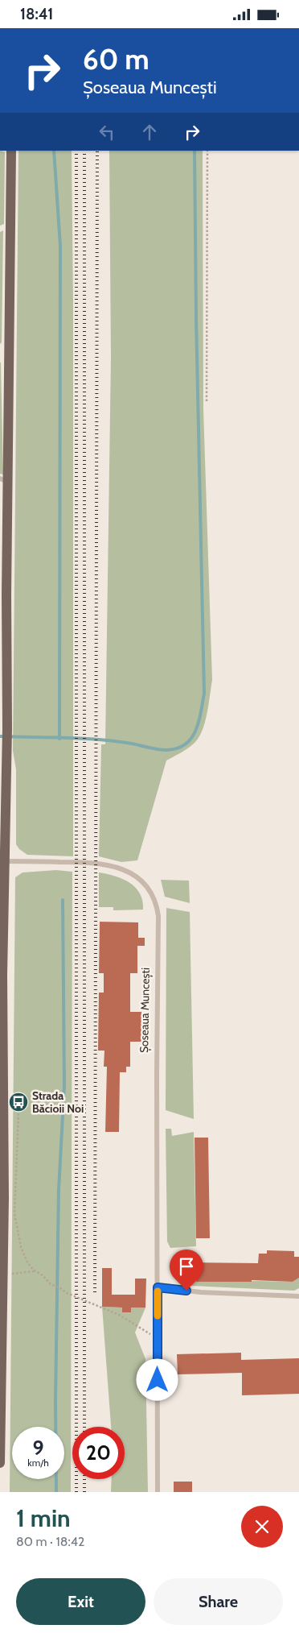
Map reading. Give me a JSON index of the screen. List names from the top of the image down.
{
  "streets": {
    "lane": ["Șoseaua Muncești"]
  },
  "places": {
    "bus stop": ["Strada Băcioii Noi"]
  },
  "page": {
    "status": "18:41",
    "turn": ["60 m", "Șoseaua Muncești"],
    "speed": "9 km/h",
    "limit": "20",
    "heading": ["1 min", "80 m · 18:42"],
    "buttons": ["Exit", "Share"]
  }
}
